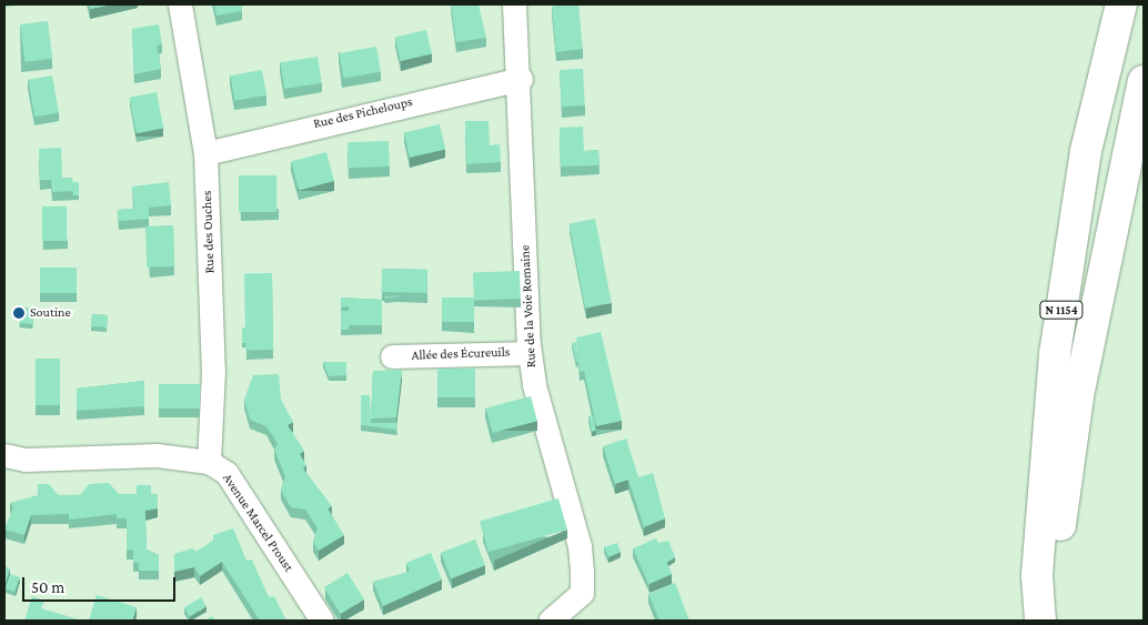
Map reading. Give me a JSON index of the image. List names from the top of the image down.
{
  "streets": {
    "main road": ["N 1154"],
    "street": [
      "Rue des Picheloups",
      "Rue des Ouches",
      "Rue de la Voie Romaine",
      "Allée des Écureuils",
      "Avenue Marcel Proust"
    ]
  },
  "crossings": [
    ["Rue des Picheloups", "Rue des Ouches"],
    ["Rue des Picheloups", "Rue de la Voie Romaine"],
    ["Rue des Ouches", "Avenue Marcel Proust"],
    ["Rue de la Voie Romaine", "Allée des Écureuils"]
  ],
  "places": ["Soutine"],
  "scale_bar": "50 m"
}
